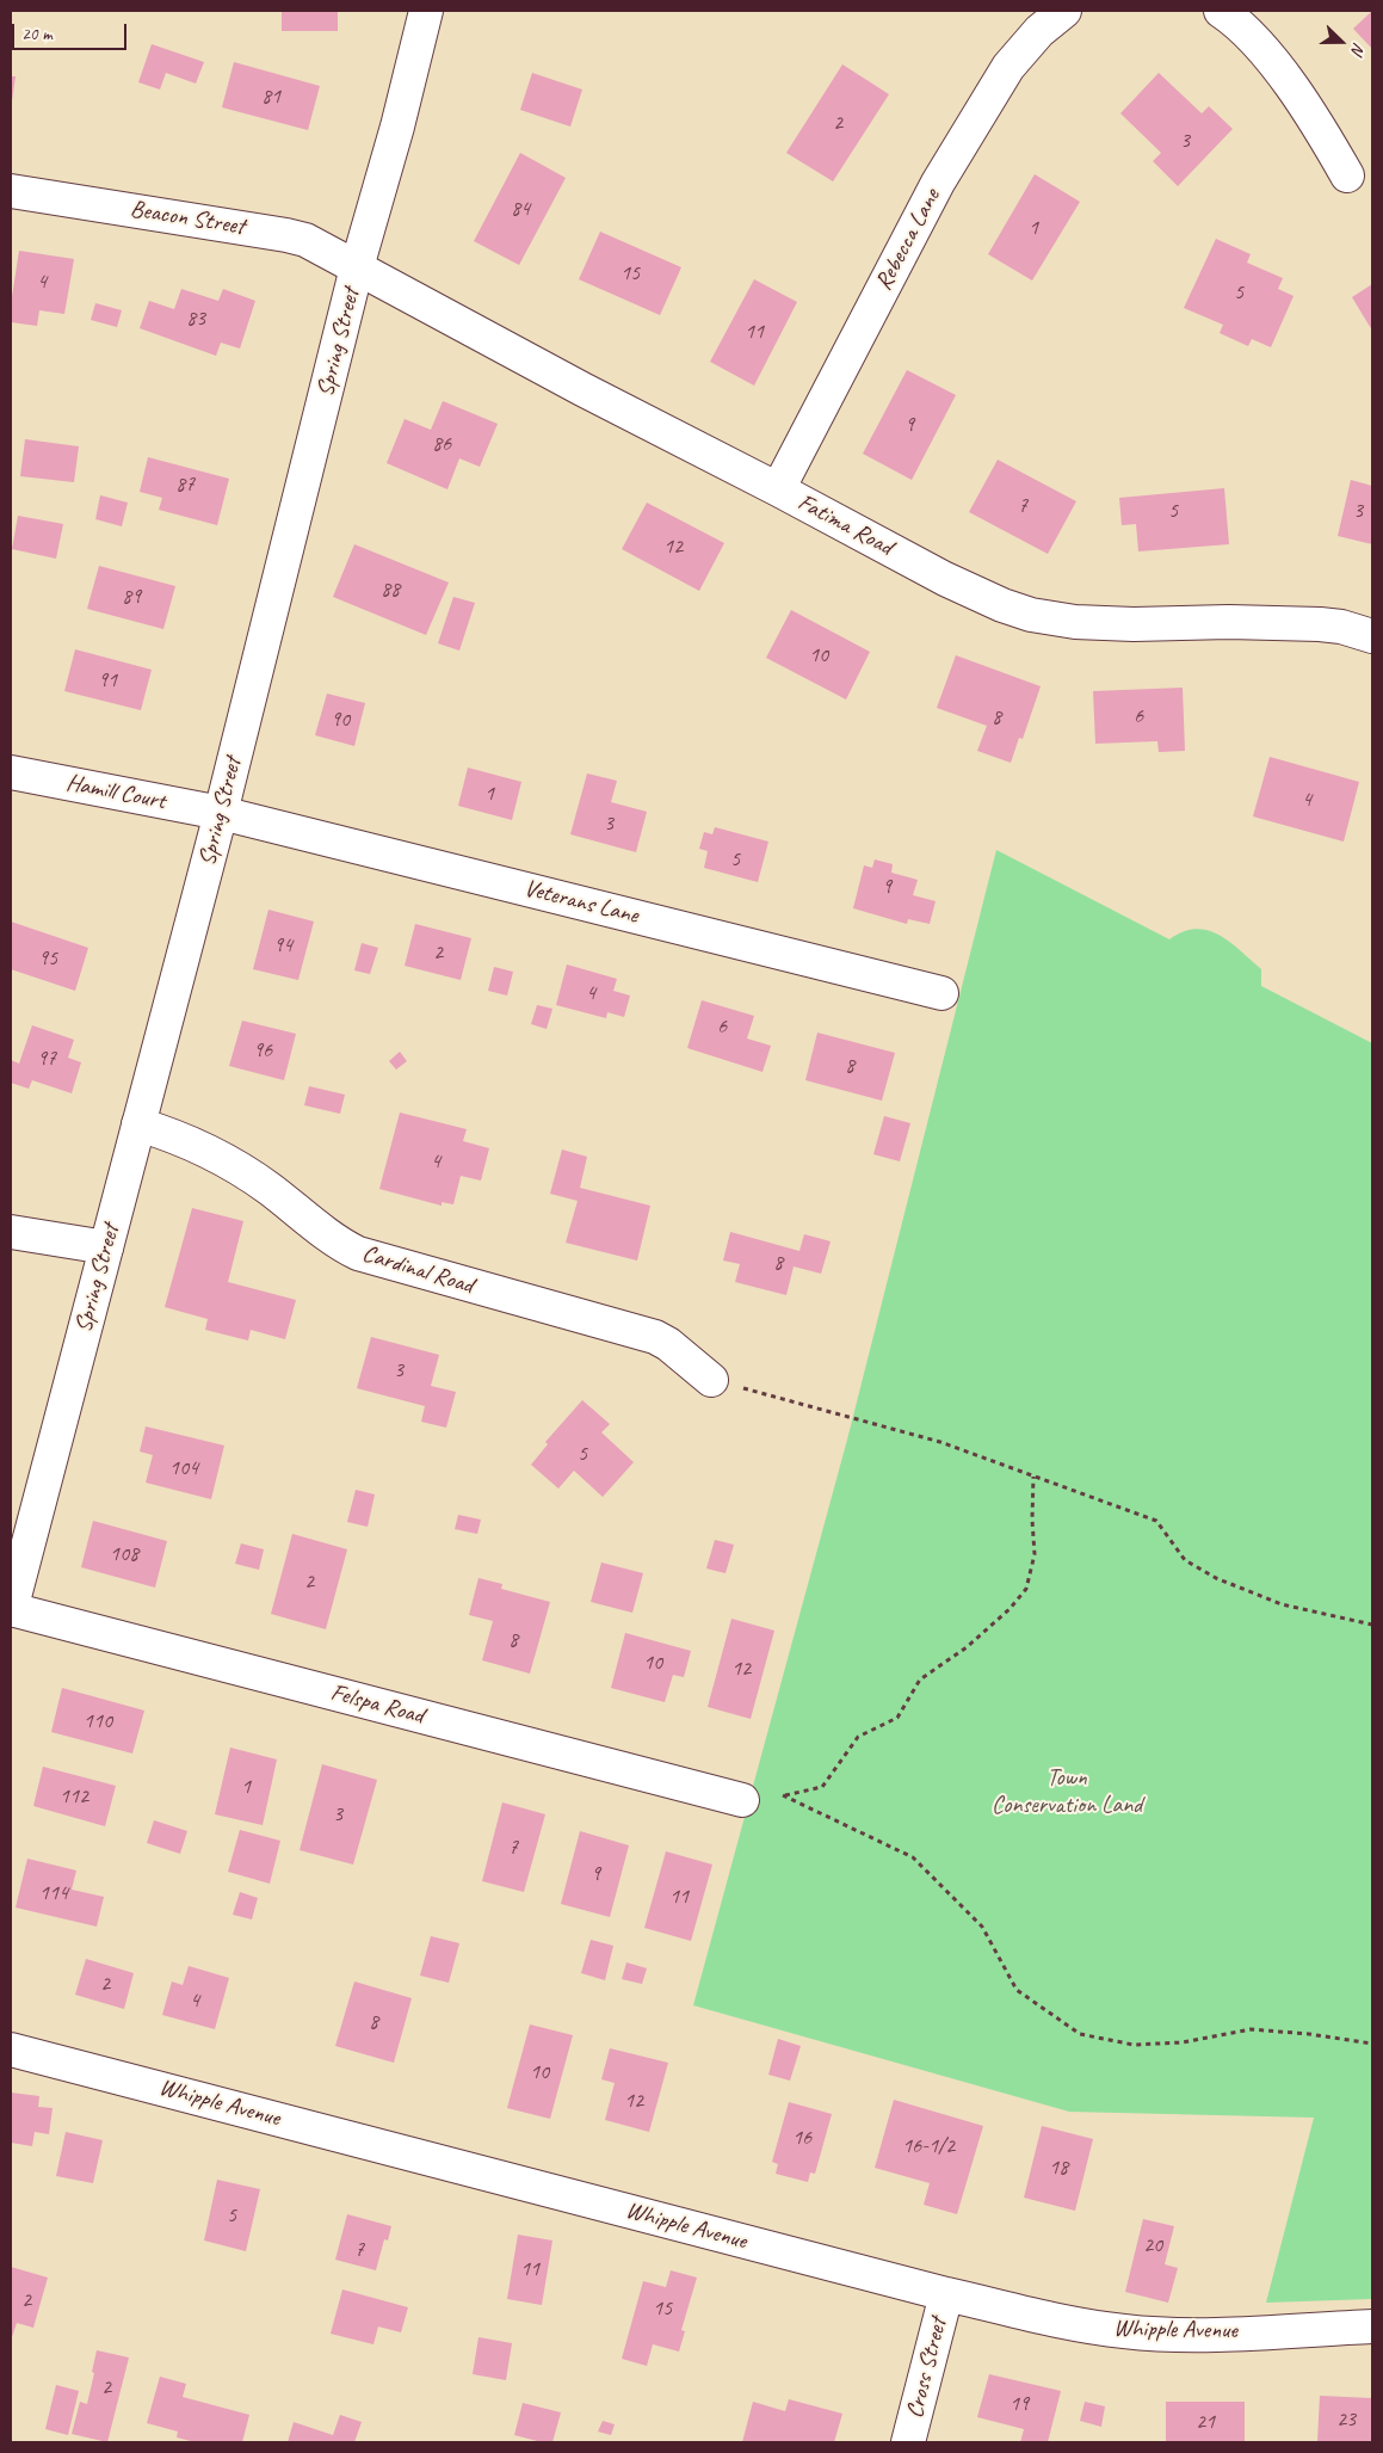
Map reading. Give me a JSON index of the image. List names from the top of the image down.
{
  "streets": {
    "street": [
      "Beacon Street",
      "Rebecca Lane",
      "Spring Street",
      "Fatima Road",
      "Hamill Court",
      "Veterans Lane",
      "Cardinal Road",
      "Felspa Road",
      "Whipple Avenue",
      "Cross Street"
    ]
  },
  "crossings": [
    ["Beacon Street", "Spring Street"],
    ["Beacon Street", "Fatima Road"],
    ["Rebecca Lane", "Fatima Road"],
    ["Spring Street", "Fatima Road"],
    ["Spring Street", "Hamill Court"],
    ["Spring Street", "Veterans Lane"],
    ["Spring Street", "Cardinal Road"],
    ["Spring Street", "Felspa Road"],
    ["Hamill Court", "Veterans Lane"],
    ["Whipple Avenue", "Cross Street"]
  ],
  "parks": ["Town Conservation Land"],
  "house_numbers": [
    "81",
    "2",
    "3",
    "84",
    "1",
    "15",
    "4",
    "5",
    "83",
    "11",
    "9",
    "86",
    "87",
    "7",
    "5",
    "3",
    "12",
    "88",
    "89",
    "10",
    "91",
    "6",
    "8",
    "90",
    "1",
    "4",
    "3",
    "5",
    "9",
    "94",
    "2",
    "95",
    "4",
    "6",
    "96",
    "97",
    "8",
    "4",
    "8",
    "3",
    "5",
    "104",
    "108",
    "2",
    "8",
    "10",
    "12",
    "110",
    "1",
    "112",
    "3",
    "7",
    "9",
    "114",
    "11",
    "2",
    "4",
    "8",
    "10",
    "12",
    "16",
    "16-1/2",
    "18",
    "5",
    "20",
    "7",
    "11",
    "2",
    "15",
    "2",
    "19",
    "23",
    "21"
  ],
  "scale_bar": "20 m",
  "north": "right"
}
